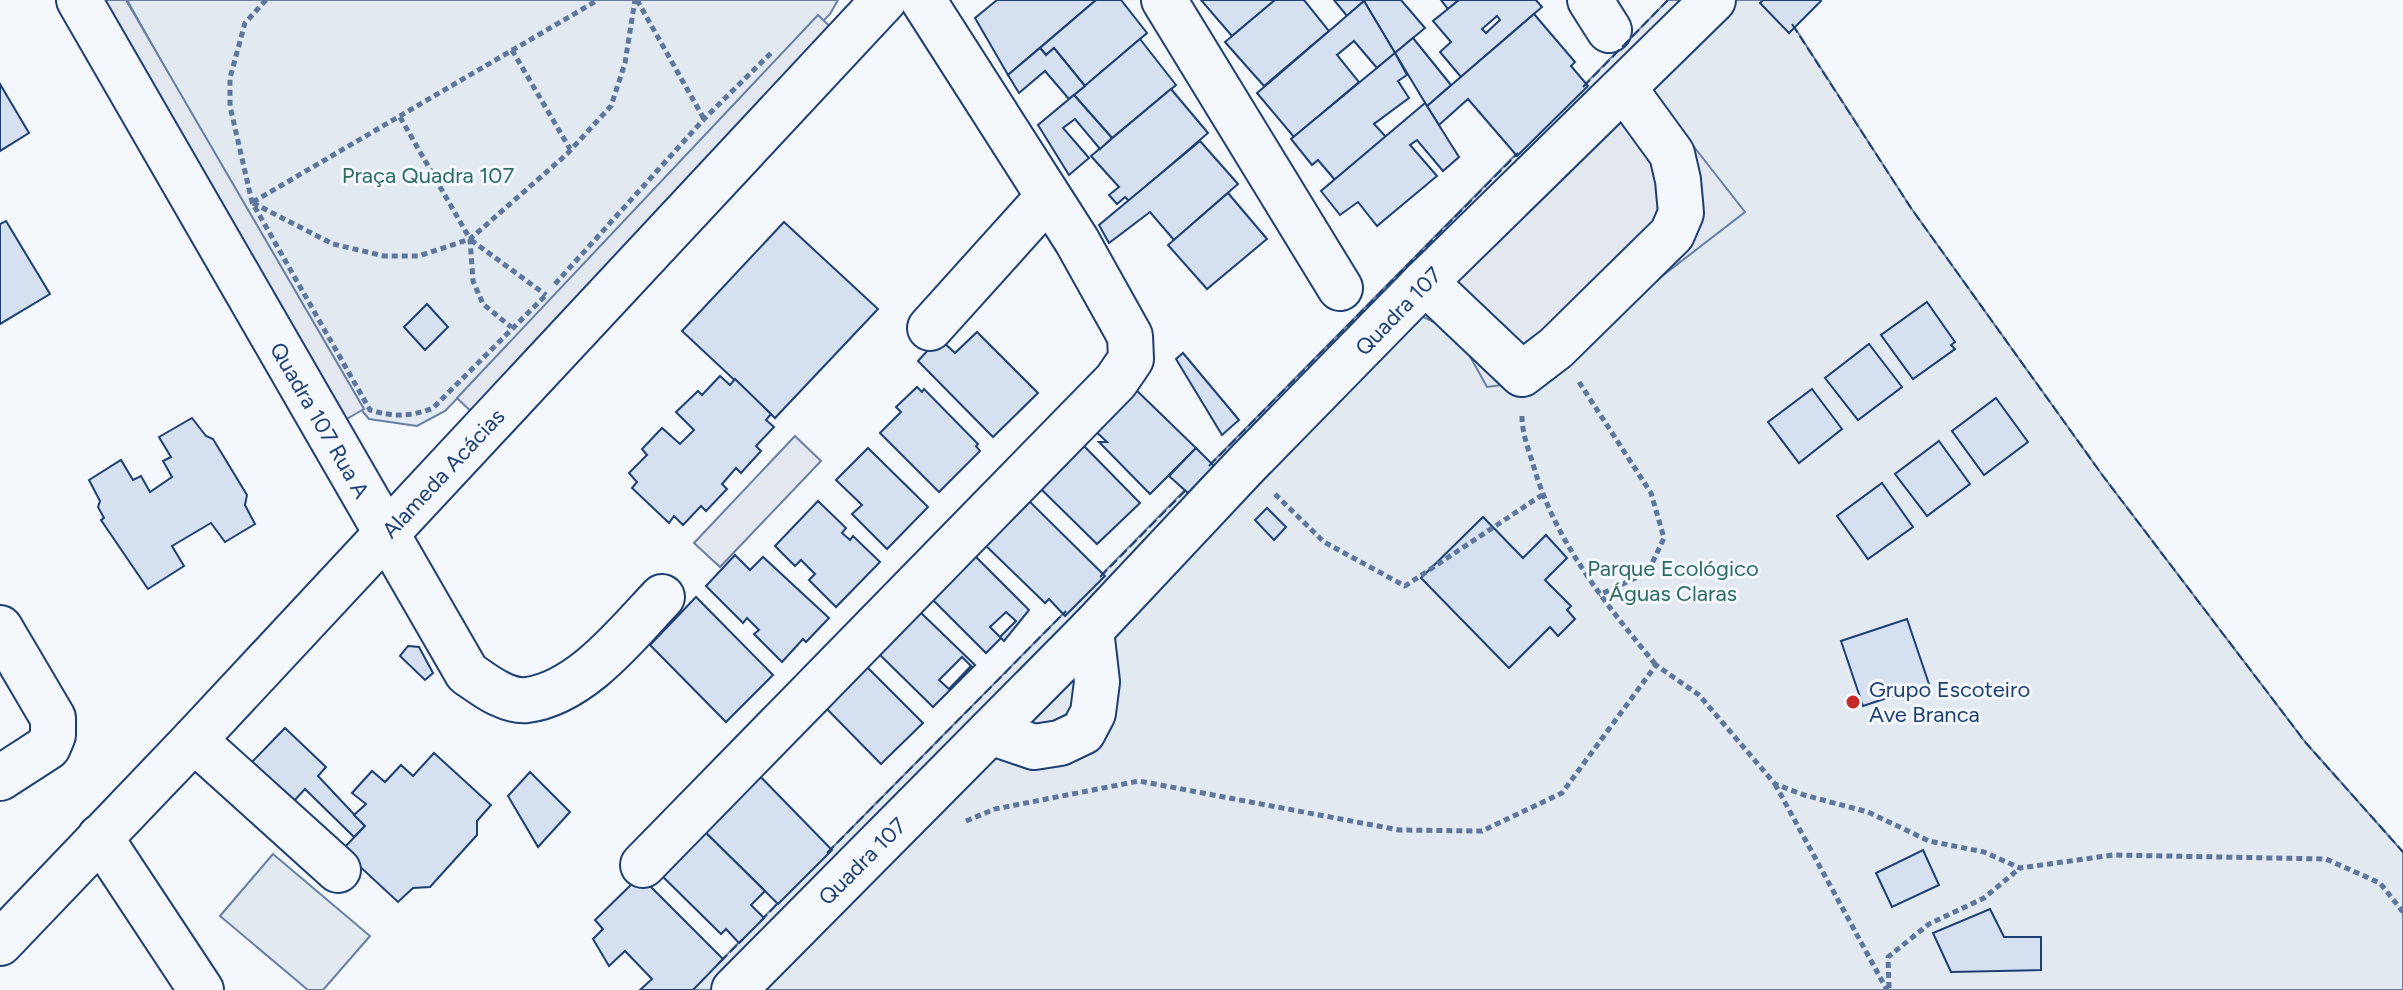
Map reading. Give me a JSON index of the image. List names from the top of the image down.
{
  "streets": {
    "street": ["Quadra 107", "Quadra 107 Rua A", "Alameda Acácias"]
  },
  "crossings": [
    ["Quadra 107 Rua A", "Alameda Acácias"]
  ],
  "parks": ["Praça Quadra 107", "Parque Ecológico Águas Claras"],
  "places": ["Grupo Escoteiro Ave Branca"]
}
